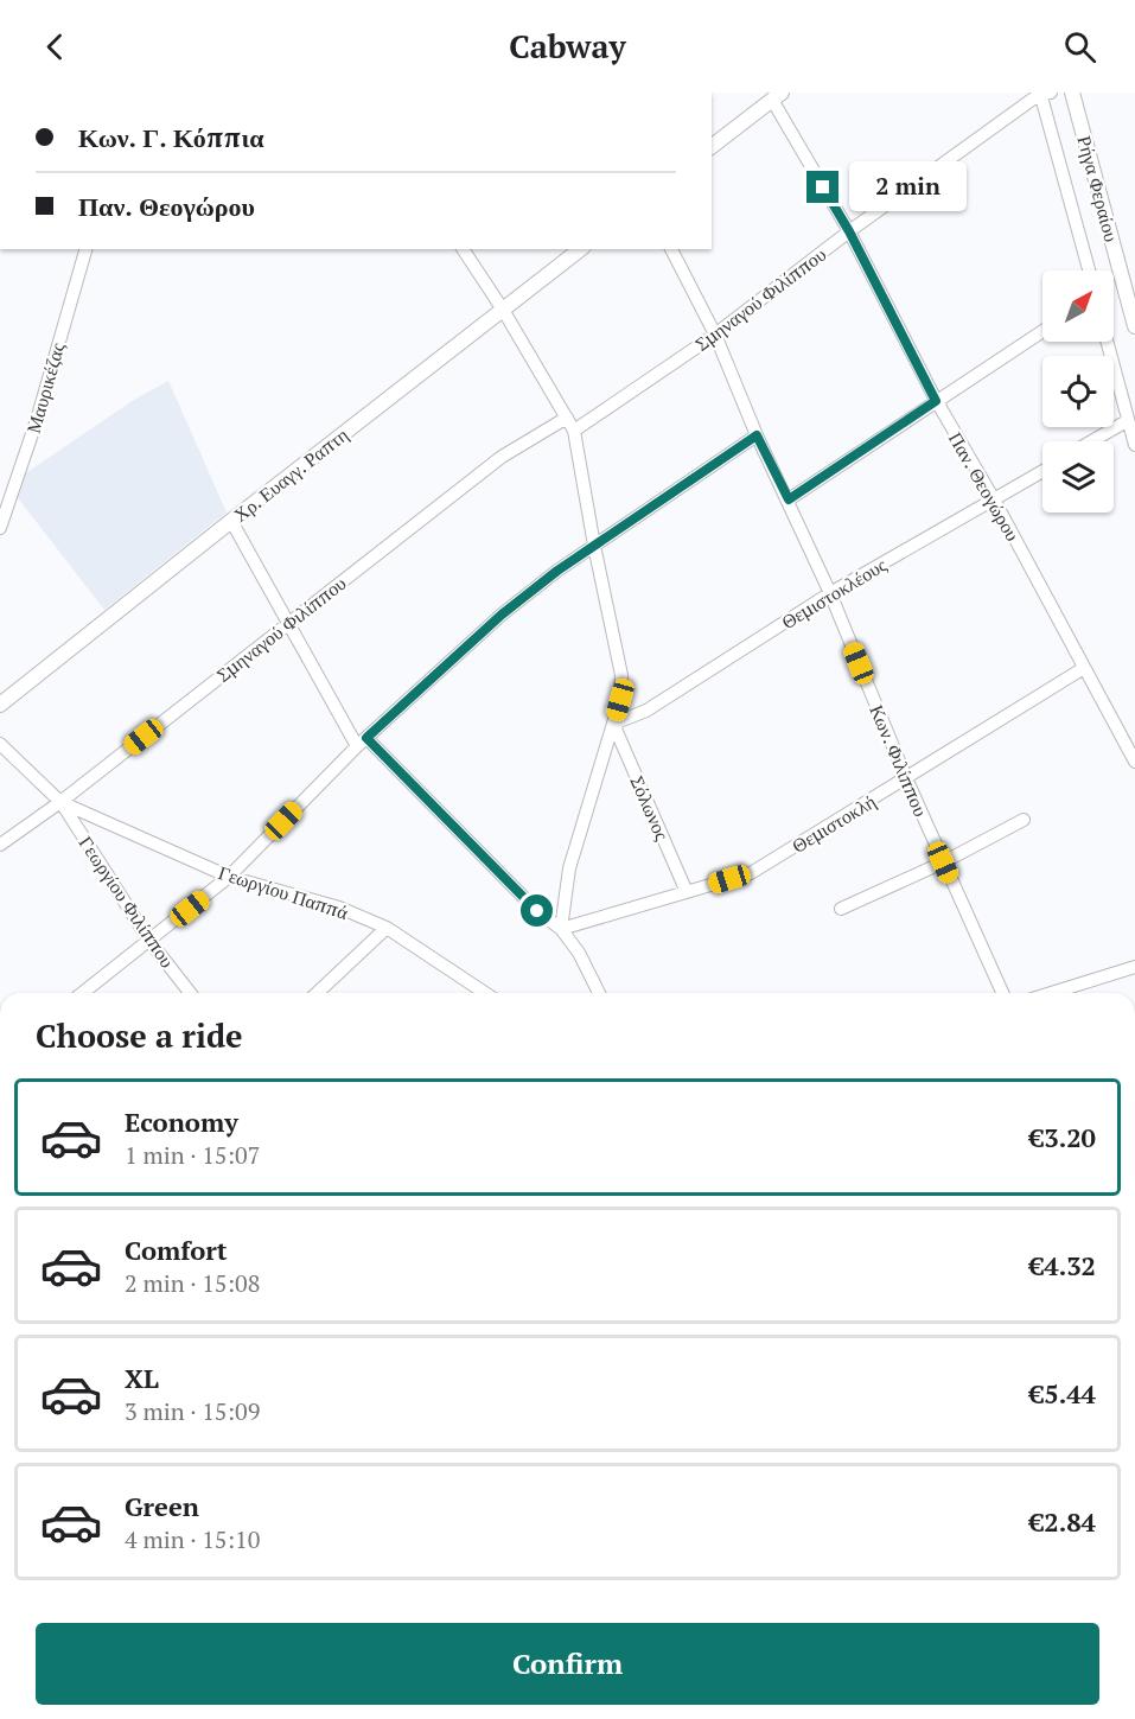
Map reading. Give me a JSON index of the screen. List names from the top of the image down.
{
  "streets": {
    "street": [
      "Ρήγα Φεραίου",
      "Σμηναγού Φιλίππου",
      "Μαυρικέζας",
      "Χρ. Ευαγγ. Ραπτη",
      "Παν. Θεογώρου",
      "Θεμιστοκλέους",
      "Κων. Φιλίππου",
      "Σόλωνος",
      "Θεμιστοκλή",
      "Γεωργίου Παππά",
      "Γεωργίου Φιλίππου"
    ]
  },
  "crossings": [
    ["Ρήγα Φεραίου", "Σμηναγού Φιλίππου"],
    ["Σμηναγού Φιλίππου", "Παν. Θεογώρου"],
    ["Σμηναγού Φιλίππου", "Κων. Φιλίππου"],
    ["Σμηναγού Φιλίππου", "Γεωργίου Παππά"],
    ["Σμηναγού Φιλίππου", "Γεωργίου Φιλίππου"],
    ["Παν. Θεογώρου", "Θεμιστοκλέους"],
    ["Παν. Θεογώρου", "Θεμιστοκλή"],
    ["Θεμιστοκλέους", "Κων. Φιλίππου"],
    ["Θεμιστοκλέους", "Σόλωνος"],
    ["Κων. Φιλίππου", "Θεμιστοκλή"],
    ["Σόλωνος", "Θεμιστοκλή"],
    ["Γεωργίου Παππά", "Γεωργίου Φιλίππου"]
  ],
  "north": "top right",
  "page": {
    "header": "Cabway",
    "banner": ["Κων. Γ. Κόππια", "Παν. Θεογώρου"],
    "bubble": "2 min",
    "heading": "Choose a ride",
    "list": [
      {
        "name": "Economy",
        "note": "1 min · 15:07",
        "value": "€3.20"
      },
      {
        "name": "Comfort",
        "note": "2 min · 15:08",
        "value": "€4.32"
      },
      {
        "name": "XL",
        "note": "3 min · 15:09",
        "value": "€5.44"
      },
      {
        "name": "Green",
        "note": "4 min · 15:10",
        "value": "€2.84"
      }
    ],
    "buttons": "Confirm"
  }
}
